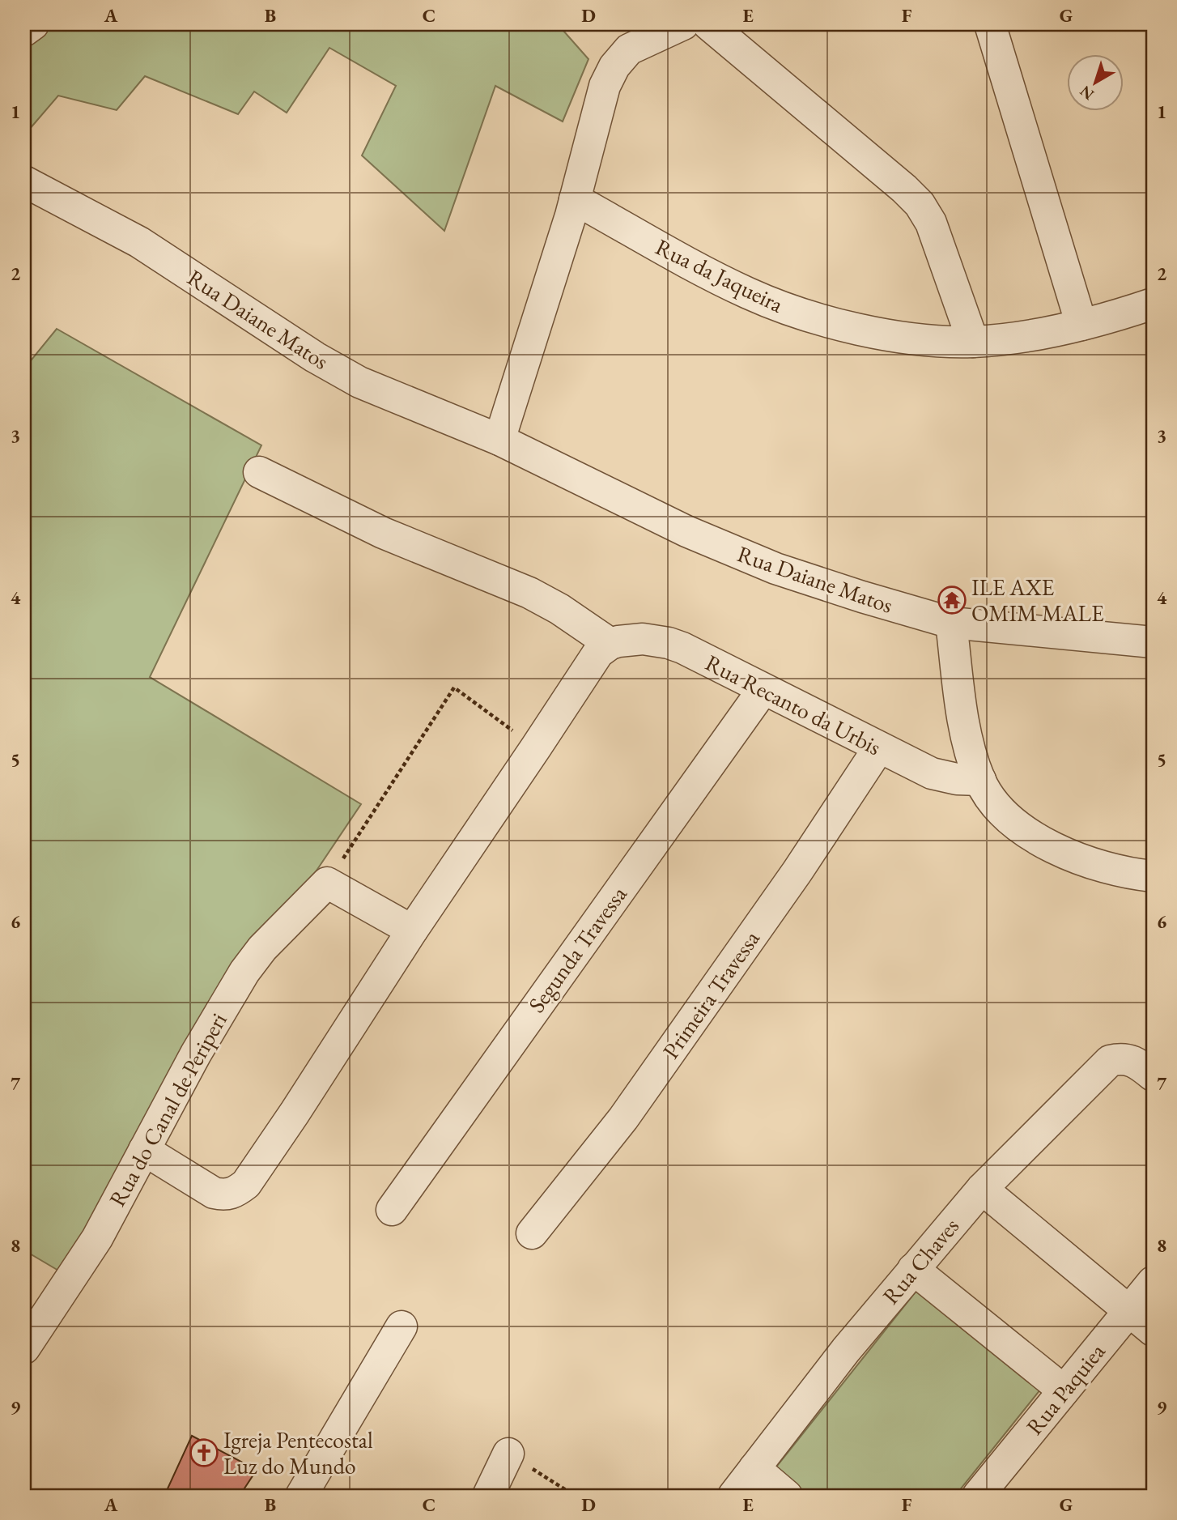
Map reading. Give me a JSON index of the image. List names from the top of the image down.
{
  "streets": {
    "street": [
      "Rua da Jaqueira",
      "Rua Daiane Matos",
      "Rua Recanto da Urbis",
      "Segunda Travessa",
      "Primeira Travessa",
      "Rua do Canal de Periperi",
      "Rua Chaves",
      "Rua Paquiea"
    ]
  },
  "crossings": [
    ["Rua Recanto da Urbis", "Segunda Travessa"],
    ["Rua Recanto da Urbis", "Primeira Travessa"]
  ],
  "places": {
    "temple": ["ILE AXE OMIM MALE"],
    "church": ["Igreja Pentecostal Luz do Mundo"]
  },
  "north": "bottom left",
  "grid": {
    "columns": [
      "A",
      "B",
      "C",
      "D",
      "E",
      "F",
      "G"
    ],
    "rows": [
      "1",
      "2",
      "3",
      "4",
      "5",
      "6",
      "7",
      "8",
      "9"
    ]
  }
}
